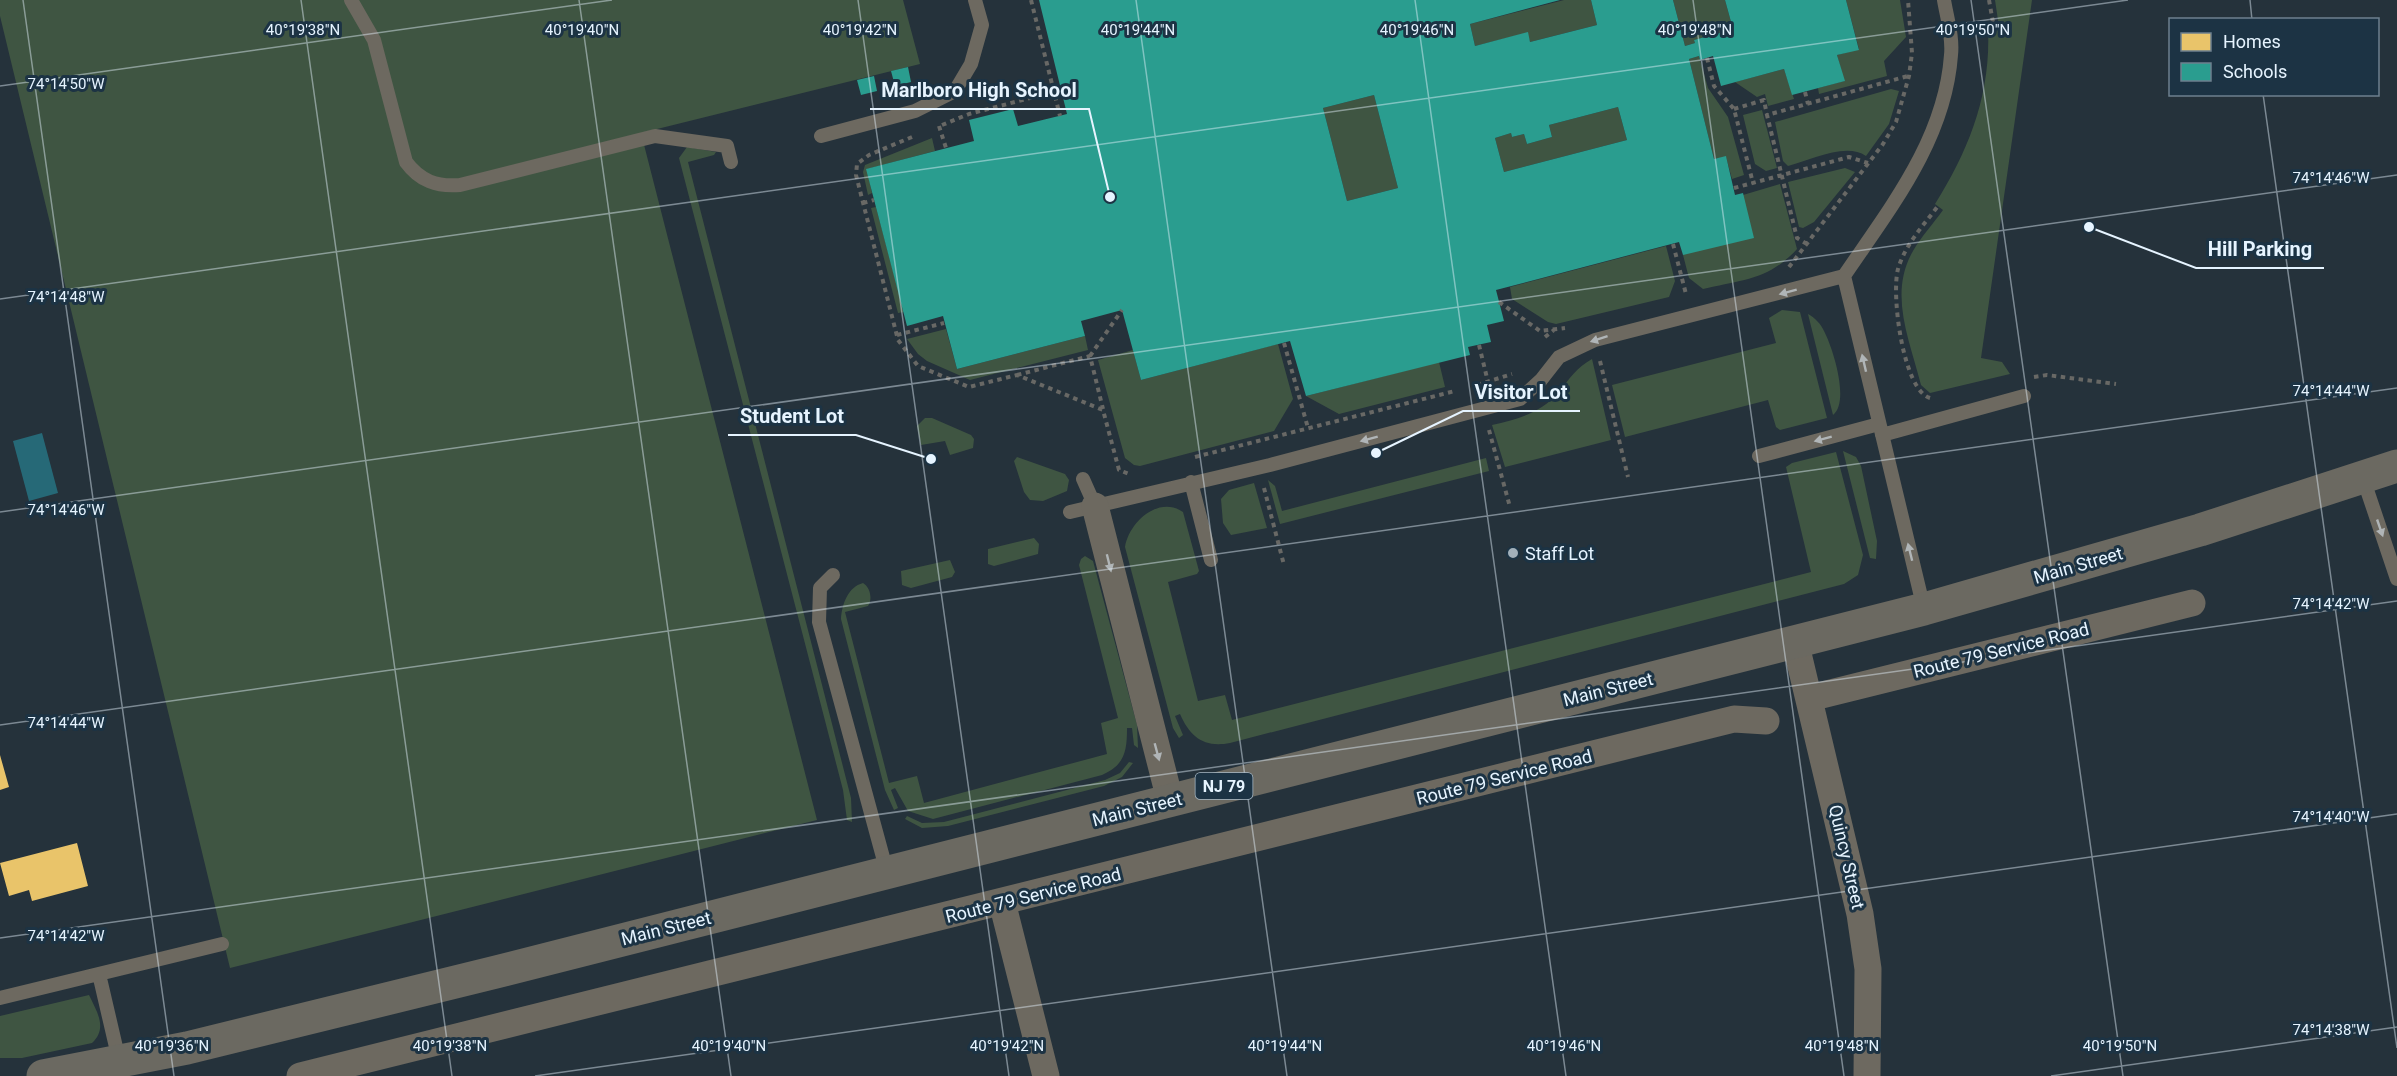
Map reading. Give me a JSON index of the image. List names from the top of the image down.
{
  "streets": {
    "main road": ["Main Street", "NJ 79"],
    "street": ["Route 79 Service Road", "Quincy Street"]
  },
  "crossings": [
    ["Main Street", "Quincy Street"],
    ["Route 79 Service Road", "Quincy Street"]
  ],
  "places": [
    "Marlboro High School",
    "Hill Parking",
    "Visitor Lot",
    "Student Lot",
    "Staff Lot"
  ],
  "legend": ["Homes", "Schools"],
  "coordinates": [
    "40°19'38\"N",
    "40°19'40\"N",
    "40°19'42\"N",
    "40°19'44\"N",
    "40°19'46\"N",
    "40°19'48\"N",
    "40°19'50\"N",
    "74°14'50\"W",
    "74°14'46\"W",
    "74°14'48\"W",
    "74°14'44\"W",
    "74°14'42\"W",
    "74°14'40\"W",
    "74°14'38\"W",
    "40°19'36\"N"
  ]
}
